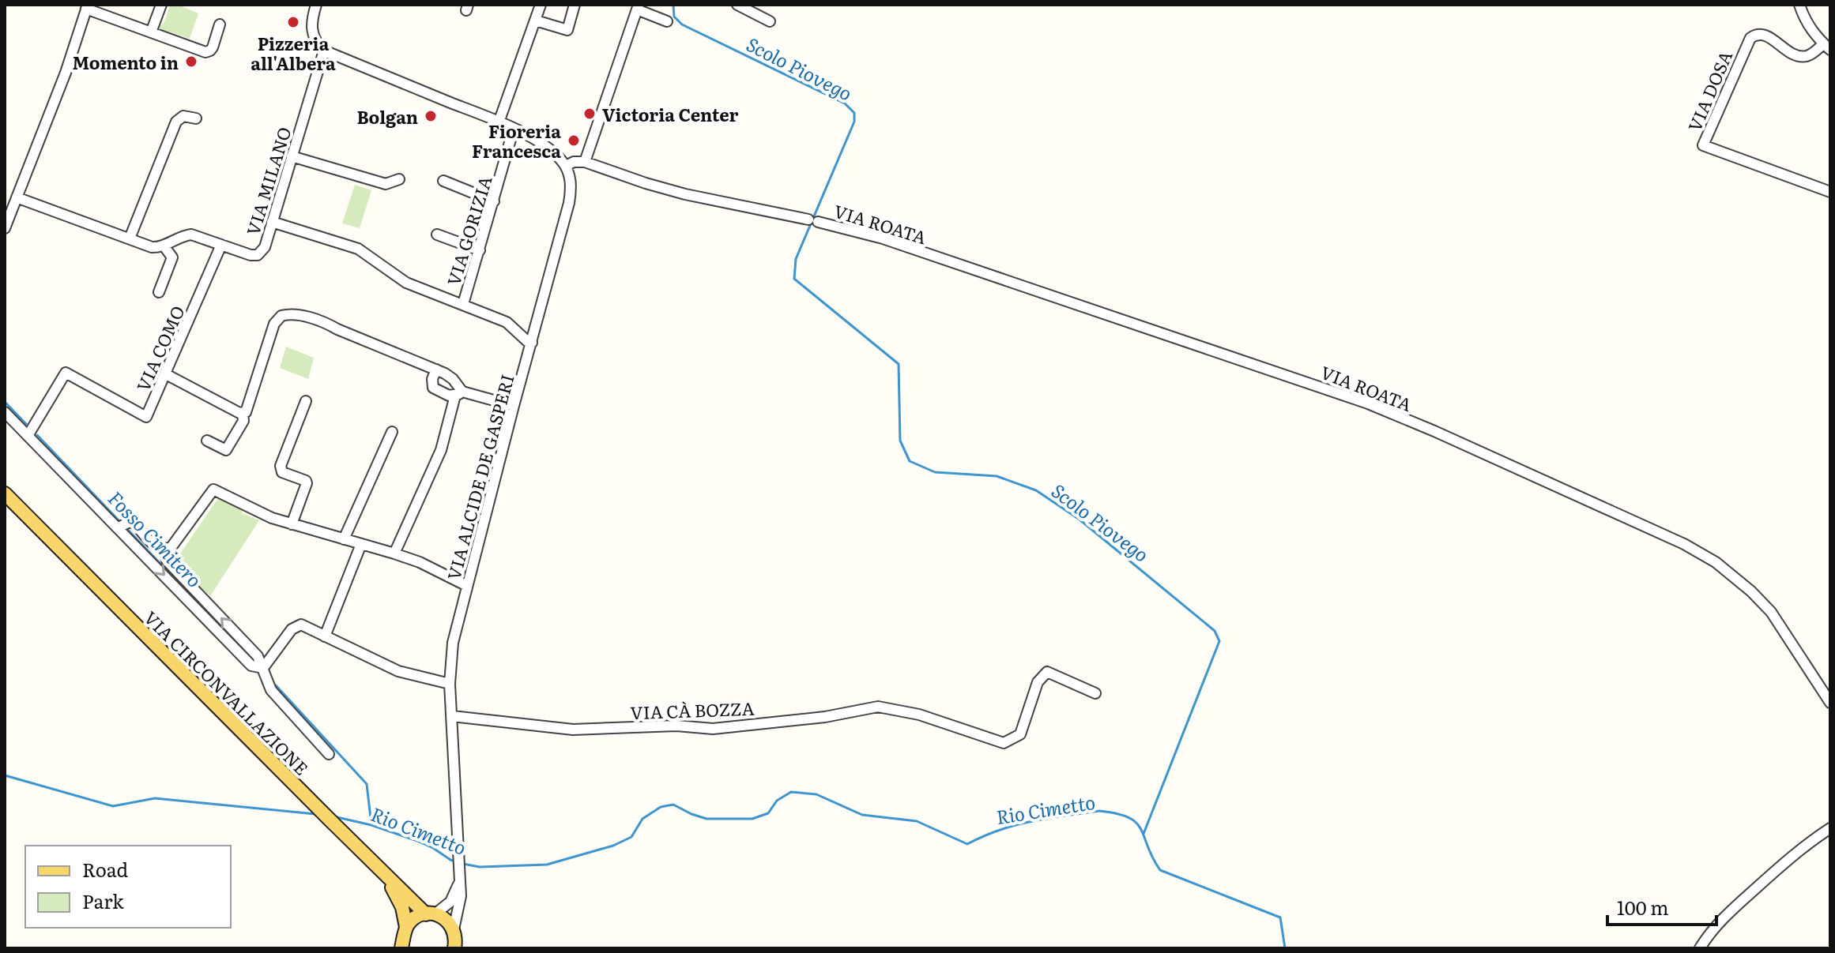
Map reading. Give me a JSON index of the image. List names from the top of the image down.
{
  "streets": {
    "main road": ["VIA CIRCONVALLAZIONE"],
    "street": [
      "VIA DOSA",
      "VIA MILANO",
      "VIA ROATA",
      "VIA GORIZIA",
      "VIA COMO",
      "VIA ALCIDE DE GASPERI",
      "VIA CÀ BOZZA"
    ]
  },
  "crossings": [
    ["VIA MILANO", "VIA COMO"],
    ["VIA ALCIDE DE GASPERI", "VIA CIRCONVALLAZIONE"],
    ["VIA ALCIDE DE GASPERI", "VIA CÀ BOZZA"]
  ],
  "water": ["Scolo Piovego", "Fosso Cimitero", "Rio Cimetto"],
  "places": [
    "Pizzeria all'Albera",
    "Momento in",
    "Victoria Center",
    "Bolgan",
    "Fioreria Francesca"
  ],
  "legend": ["Road", "Park"],
  "scale_bar": "100 m"
}
